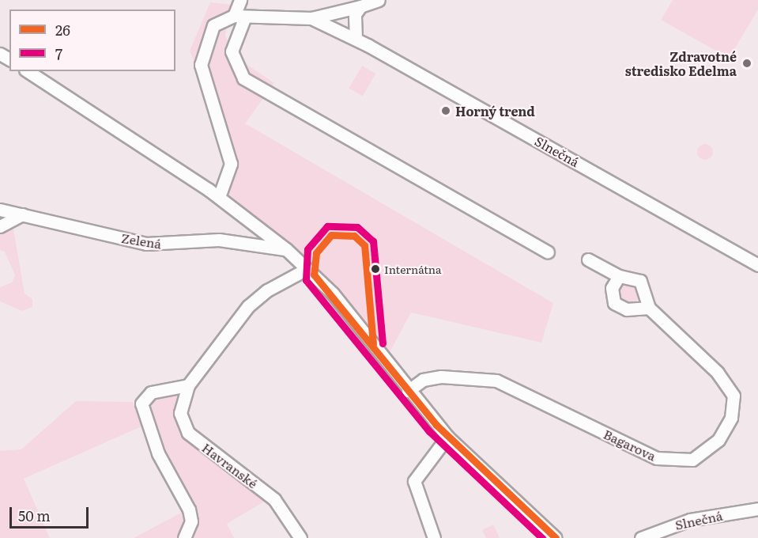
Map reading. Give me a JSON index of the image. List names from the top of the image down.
{
  "streets": {
    "street": [
      "Slnečná",
      "Zelená",
      "Bagarova",
      "Havranské"
    ]
  },
  "places": ["Zdravotné stredisko Edelma", "Horný trend", "Internátna"],
  "lines": ["transit line 7", "transit line 26"],
  "legend": ["26", "7"],
  "scale_bar": "50 m"
}
